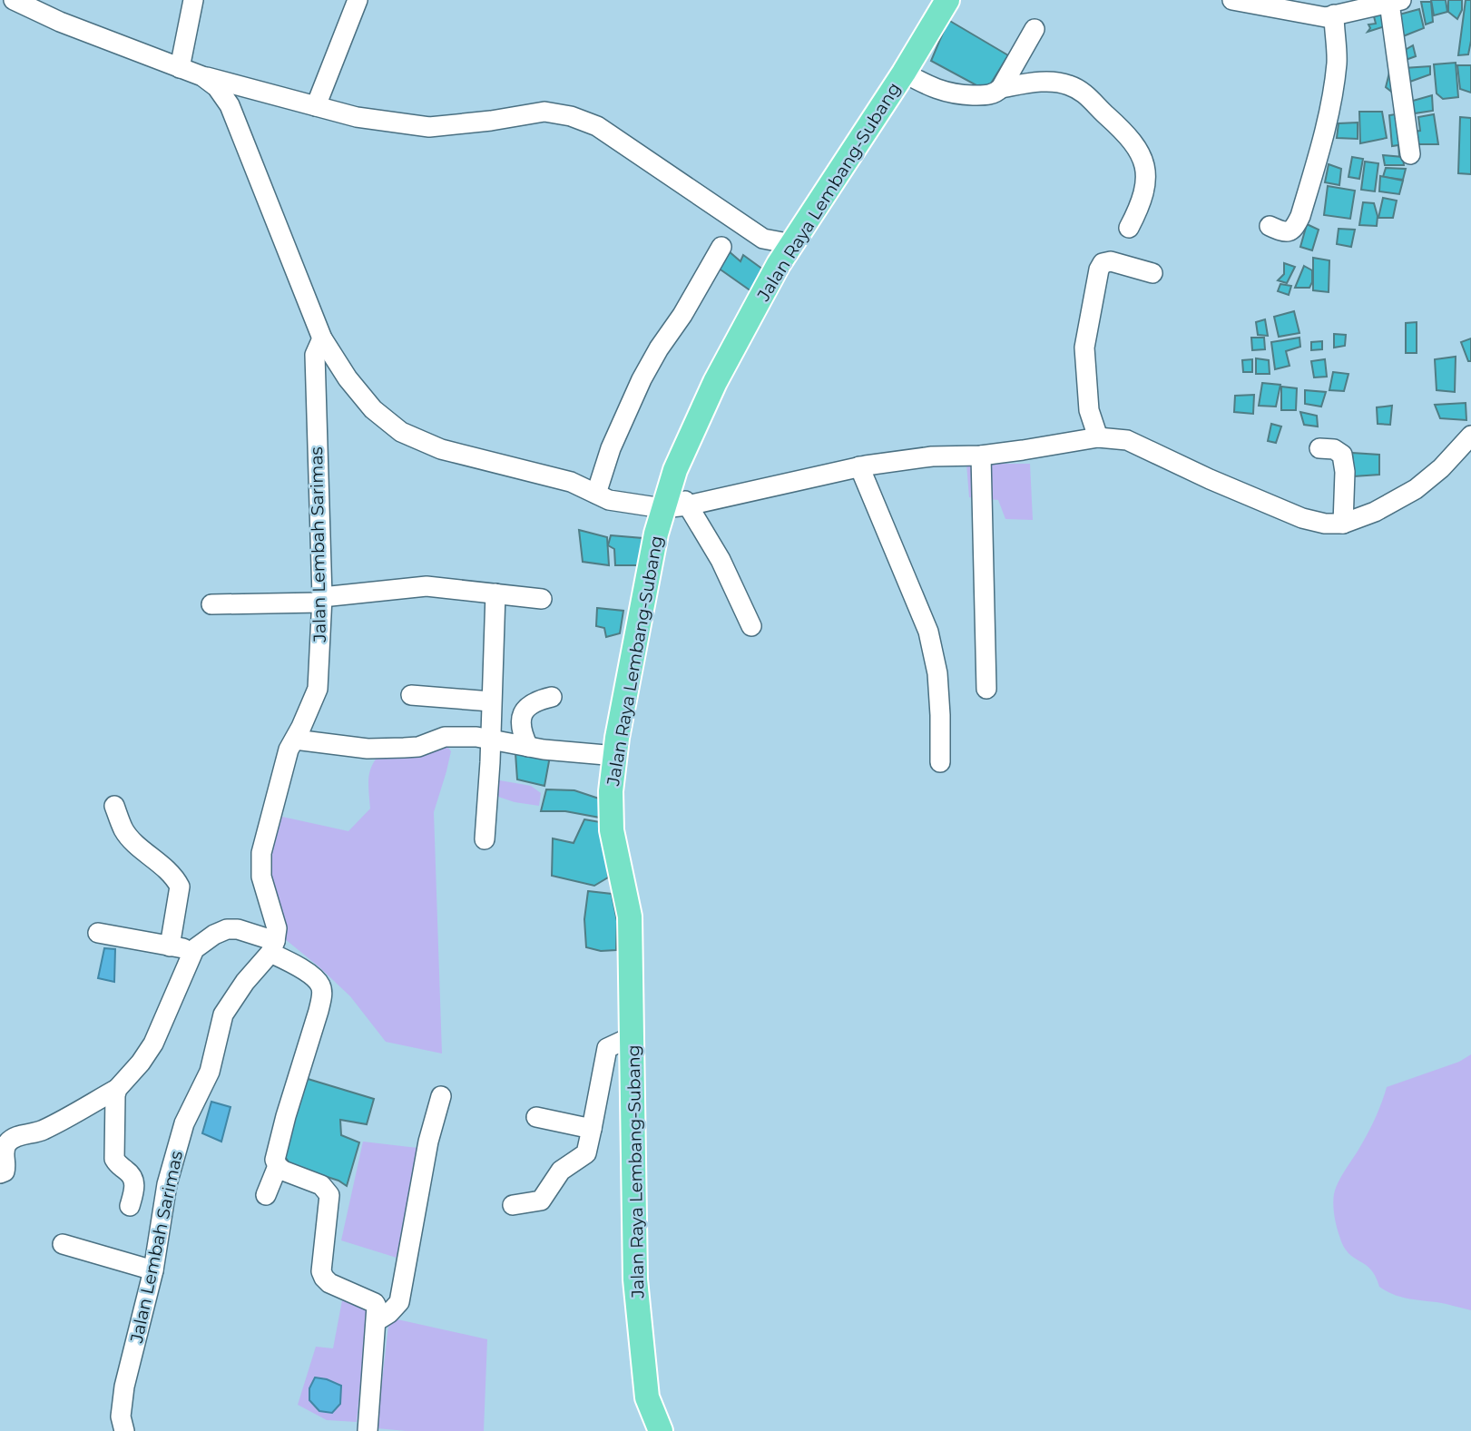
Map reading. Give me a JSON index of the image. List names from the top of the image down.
{
  "streets": {
    "main road": ["Jalan Raya Lembang-Subang"],
    "street": ["Jalan Lembah Sarimas"]
  }
}
